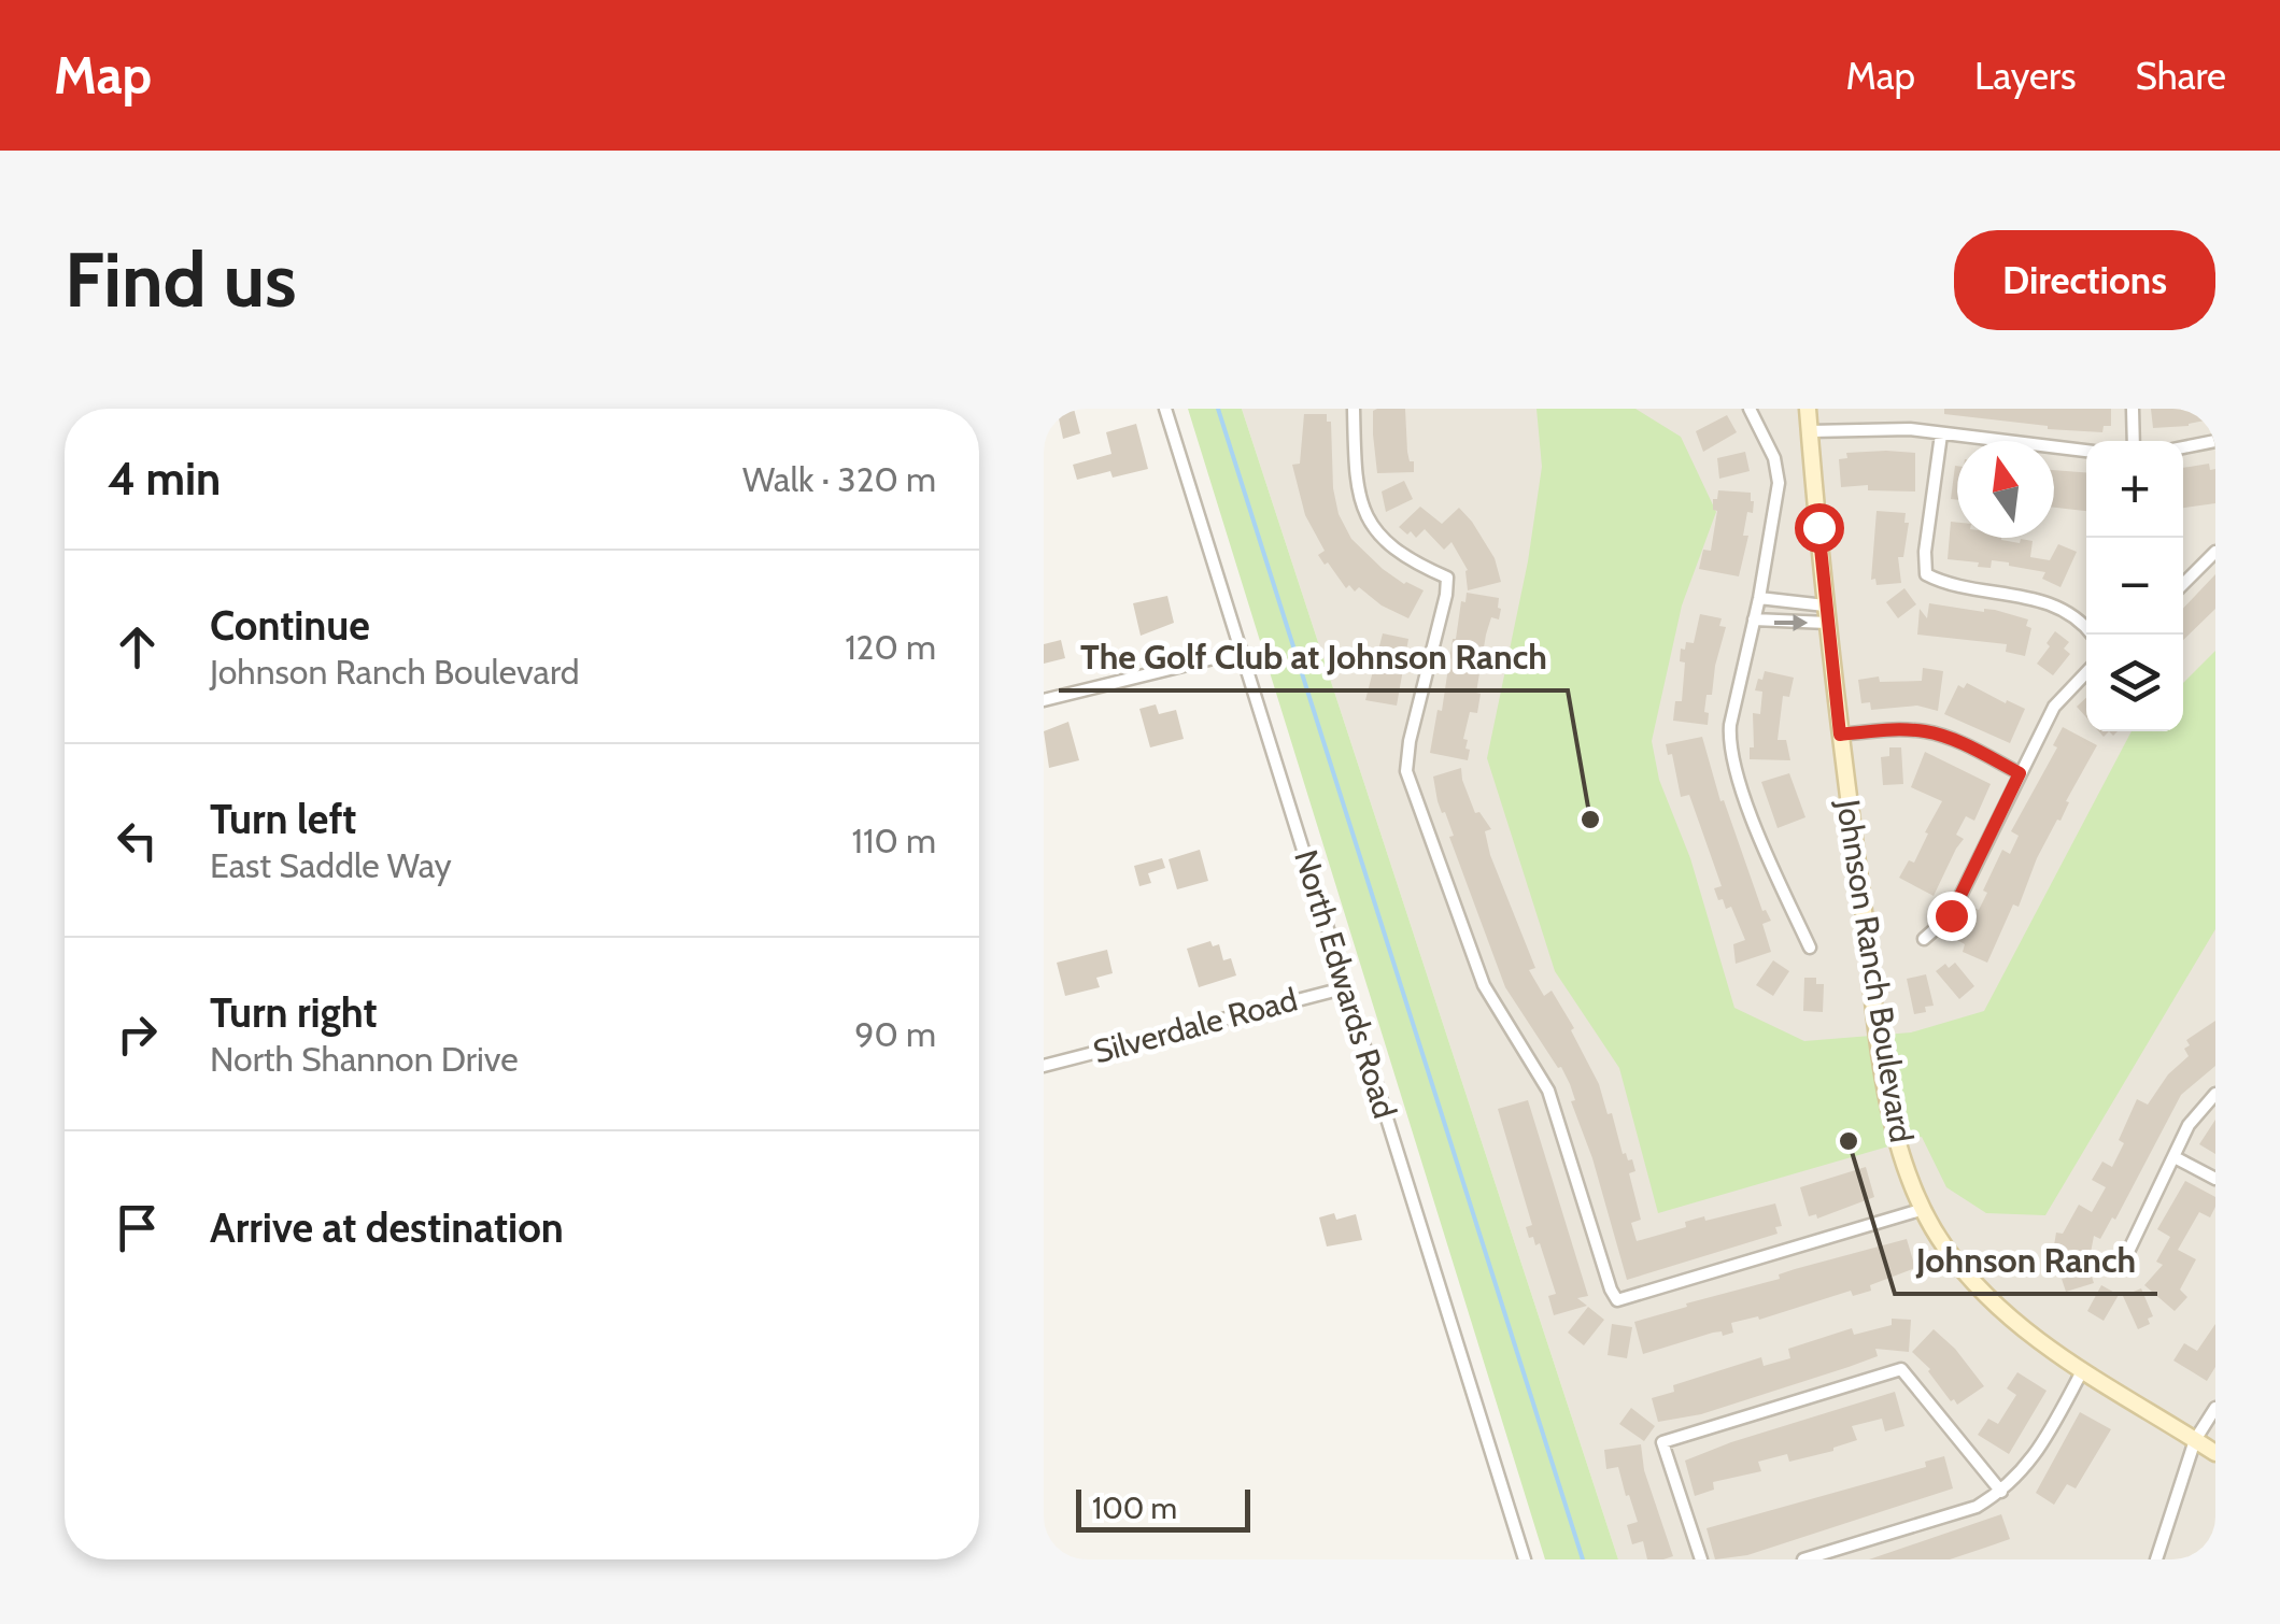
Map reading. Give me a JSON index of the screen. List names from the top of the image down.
{
  "streets": {
    "street": ["Johnson Ranch Boulevard", "North Edwards Road", "Silverdale Road"]
  },
  "crossings": [
    ["North Edwards Road", "Silverdale Road"]
  ],
  "places": ["The Golf Club at Johnson Ranch", "Johnson Ranch"],
  "scale_bar": "100 m",
  "north": "top",
  "page": {
    "header": "Map",
    "nav": ["Map", "Layers", "Share"],
    "buttons": "Directions",
    "title": "Find us",
    "heading": ["4 min", "Walk · 320 m"],
    "map_buttons": ["+", "−"],
    "list": [
      ["Continue", "Johnson Ranch Boulevard", "120 m"],
      ["Turn left", "East Saddle Way", "110 m"],
      ["Turn right", "North Shannon Drive", "90 m"],
      "Arrive at destination"
    ],
    "scale": "100 m"
  }
}
